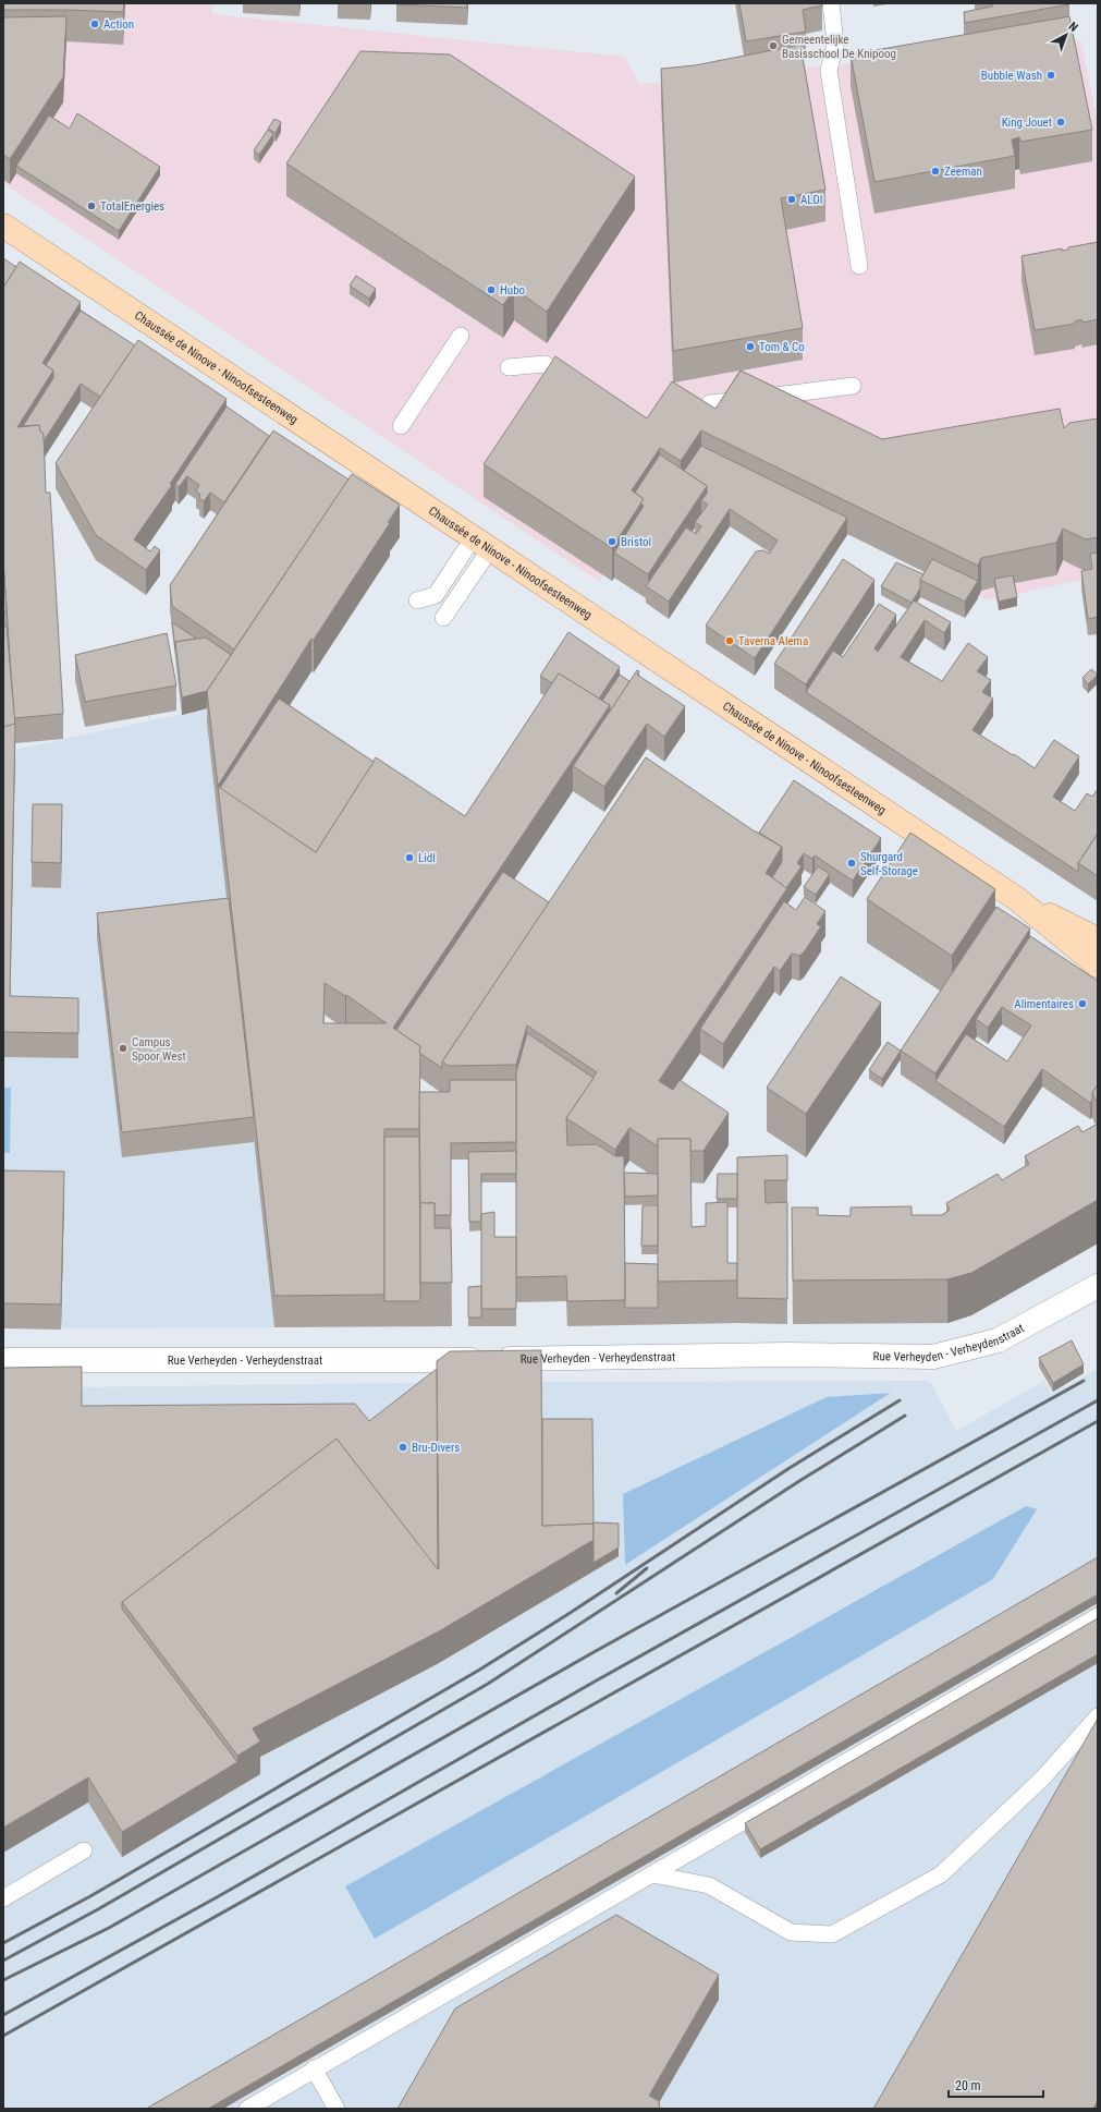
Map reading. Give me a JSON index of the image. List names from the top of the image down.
{
  "streets": {
    "main road": ["Chaussée de Ninove - Ninoofsesteenweg"],
    "street": ["Rue Verheyden - Verheydenstraat"]
  },
  "places": [
    "Action",
    "Gemeentelijke Basisschool De Knipoog",
    "Bubble Wash",
    "King Jouet",
    "Zeeman",
    "ALDI",
    "TotalEnergies",
    "Hubo",
    "Tom & Co",
    "Bristol",
    "Taverna Alema",
    "Lidl",
    "Shurgard Self-Storage",
    "Alimentaires",
    "Campus Spoor West",
    "Bru-Divers"
  ],
  "scale_bar": "20 m",
  "north": "top right"
}
